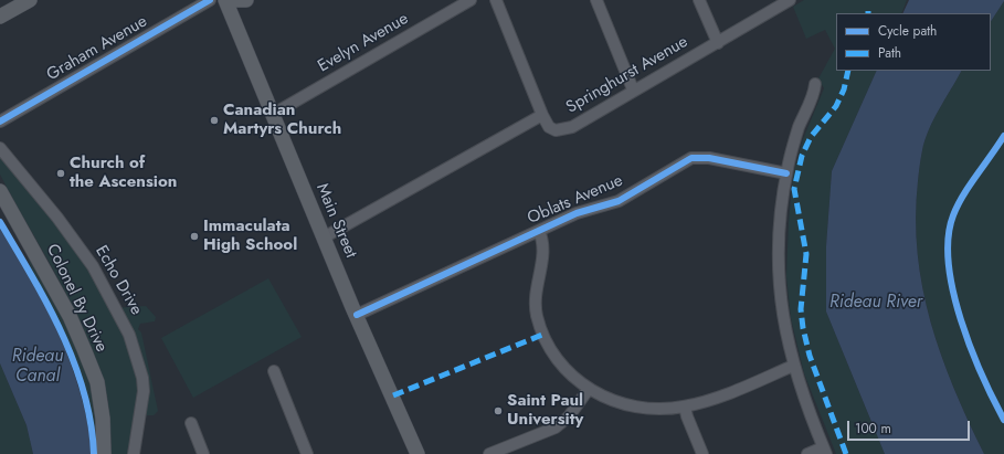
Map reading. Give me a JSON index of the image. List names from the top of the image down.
{
  "streets": {
    "main road": ["Main Street", "Colonel By Drive"],
    "street": [
      "Evelyn Avenue",
      "Graham Avenue",
      "Springhurst Avenue",
      "Oblats Avenue",
      "Echo Drive"
    ]
  },
  "crossings": [
    ["Evelyn Avenue", "Main Street"],
    ["Springhurst Avenue", "Main Street"],
    ["Oblats Avenue", "Main Street"]
  ],
  "water": ["Rideau River", "Rideau Canal"],
  "places": [
    "Canadian Martyrs Church",
    "Church of the Ascension",
    "Immaculata High School",
    "Saint Paul University"
  ],
  "legend": ["Cycle path", "Path"],
  "scale_bar": "100 m"
}
